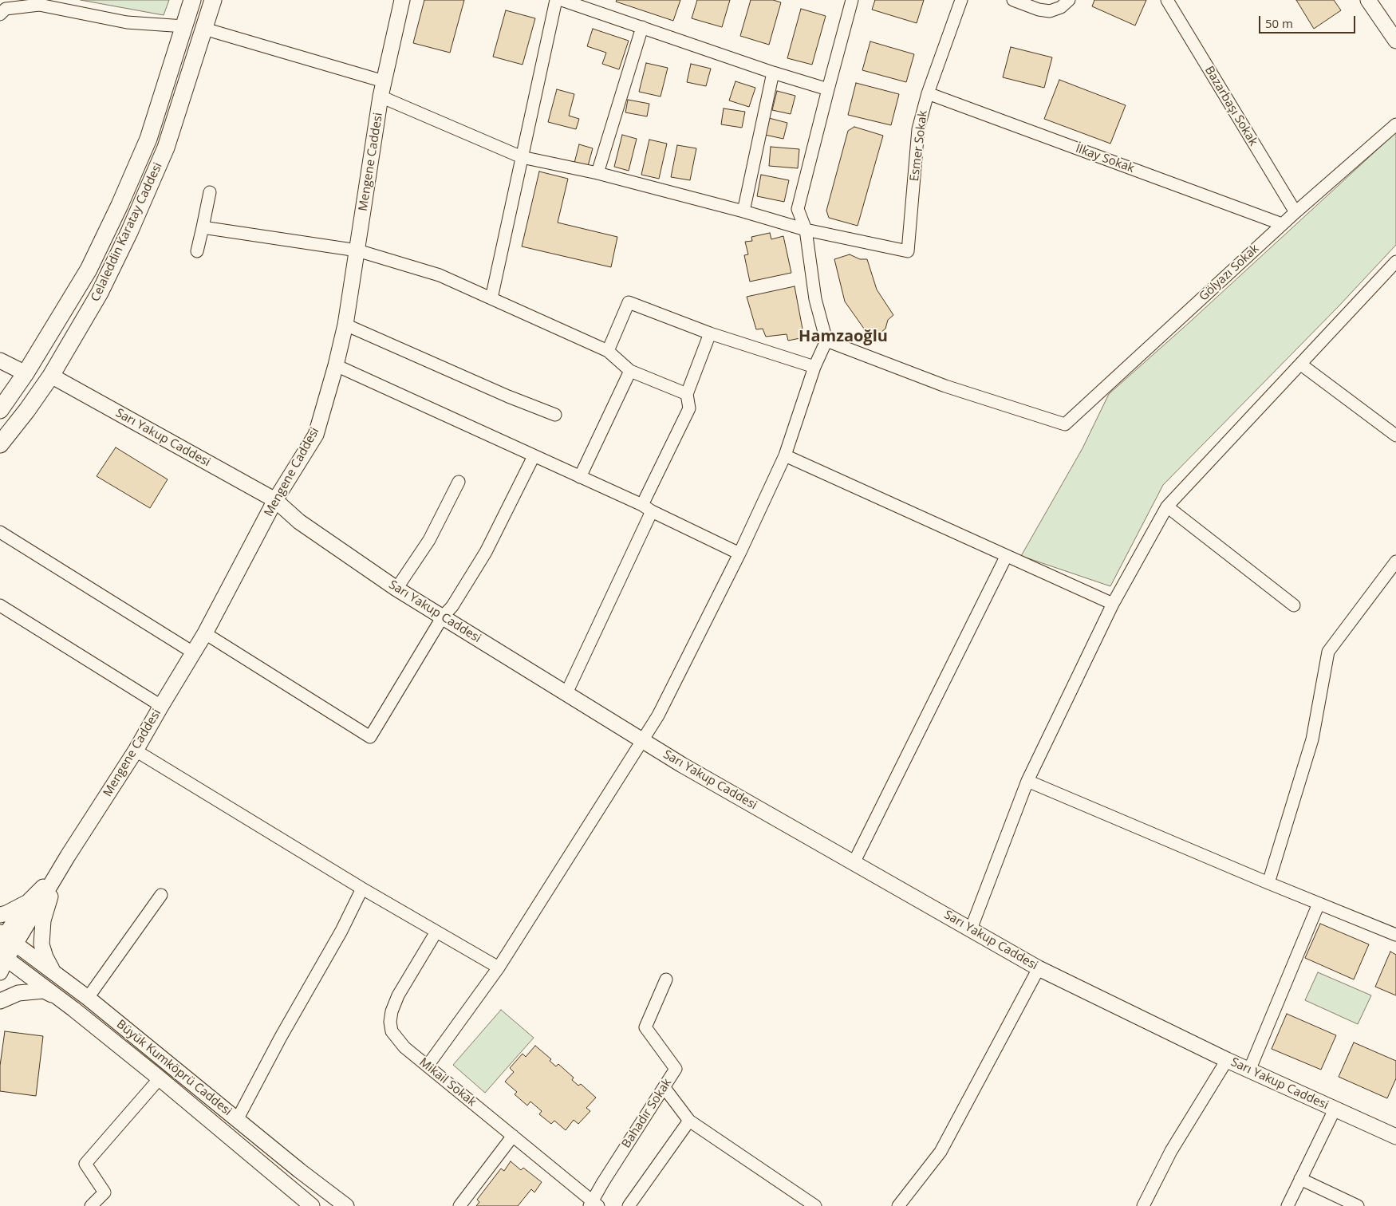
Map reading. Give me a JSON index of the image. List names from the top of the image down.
{
  "streets": {
    "main road": ["Celaleddin Karatay Caddesi"],
    "street": [
      "Bazarbaşı Sokak",
      "Esmer Sokak",
      "İlkay Sokak",
      "Mengene Caddesi",
      "Gölyazı Sokak",
      "Sarı Yakup Caddesi",
      "Büyük Kumköprü Caddesi",
      "Mikail Sokak",
      "Bahadır Sokak"
    ]
  },
  "crossings": [
    ["Bazarbaşı Sokak", "Gölyazı Sokak"],
    ["Esmer Sokak", "İlkay Sokak"],
    ["İlkay Sokak", "Gölyazı Sokak"],
    ["Mengene Caddesi", "Sarı Yakup Caddesi"],
    ["Celaleddin Karatay Caddesi", "Sarı Yakup Caddesi"],
    ["Mikail Sokak", "Bahadır Sokak"]
  ],
  "districts": ["Hamzaoğlu"],
  "scale_bar": "50 m"
}
